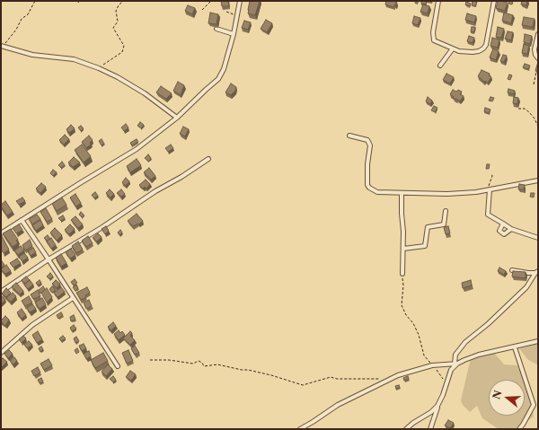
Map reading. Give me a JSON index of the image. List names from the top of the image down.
{
  "north": "left"
}
